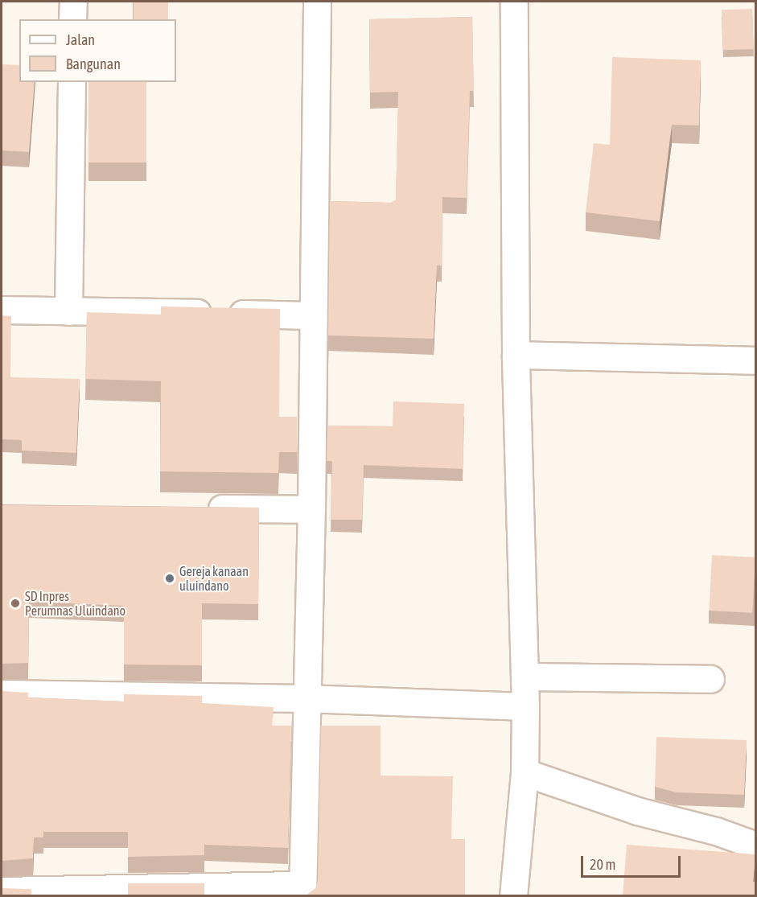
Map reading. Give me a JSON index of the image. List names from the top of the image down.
{
  "places": ["Gereja kanaan uluindano", "SD Inpres Perumnas Uluindano"],
  "legend": ["Jalan", "Bangunan"],
  "scale_bar": "20 m"
}
